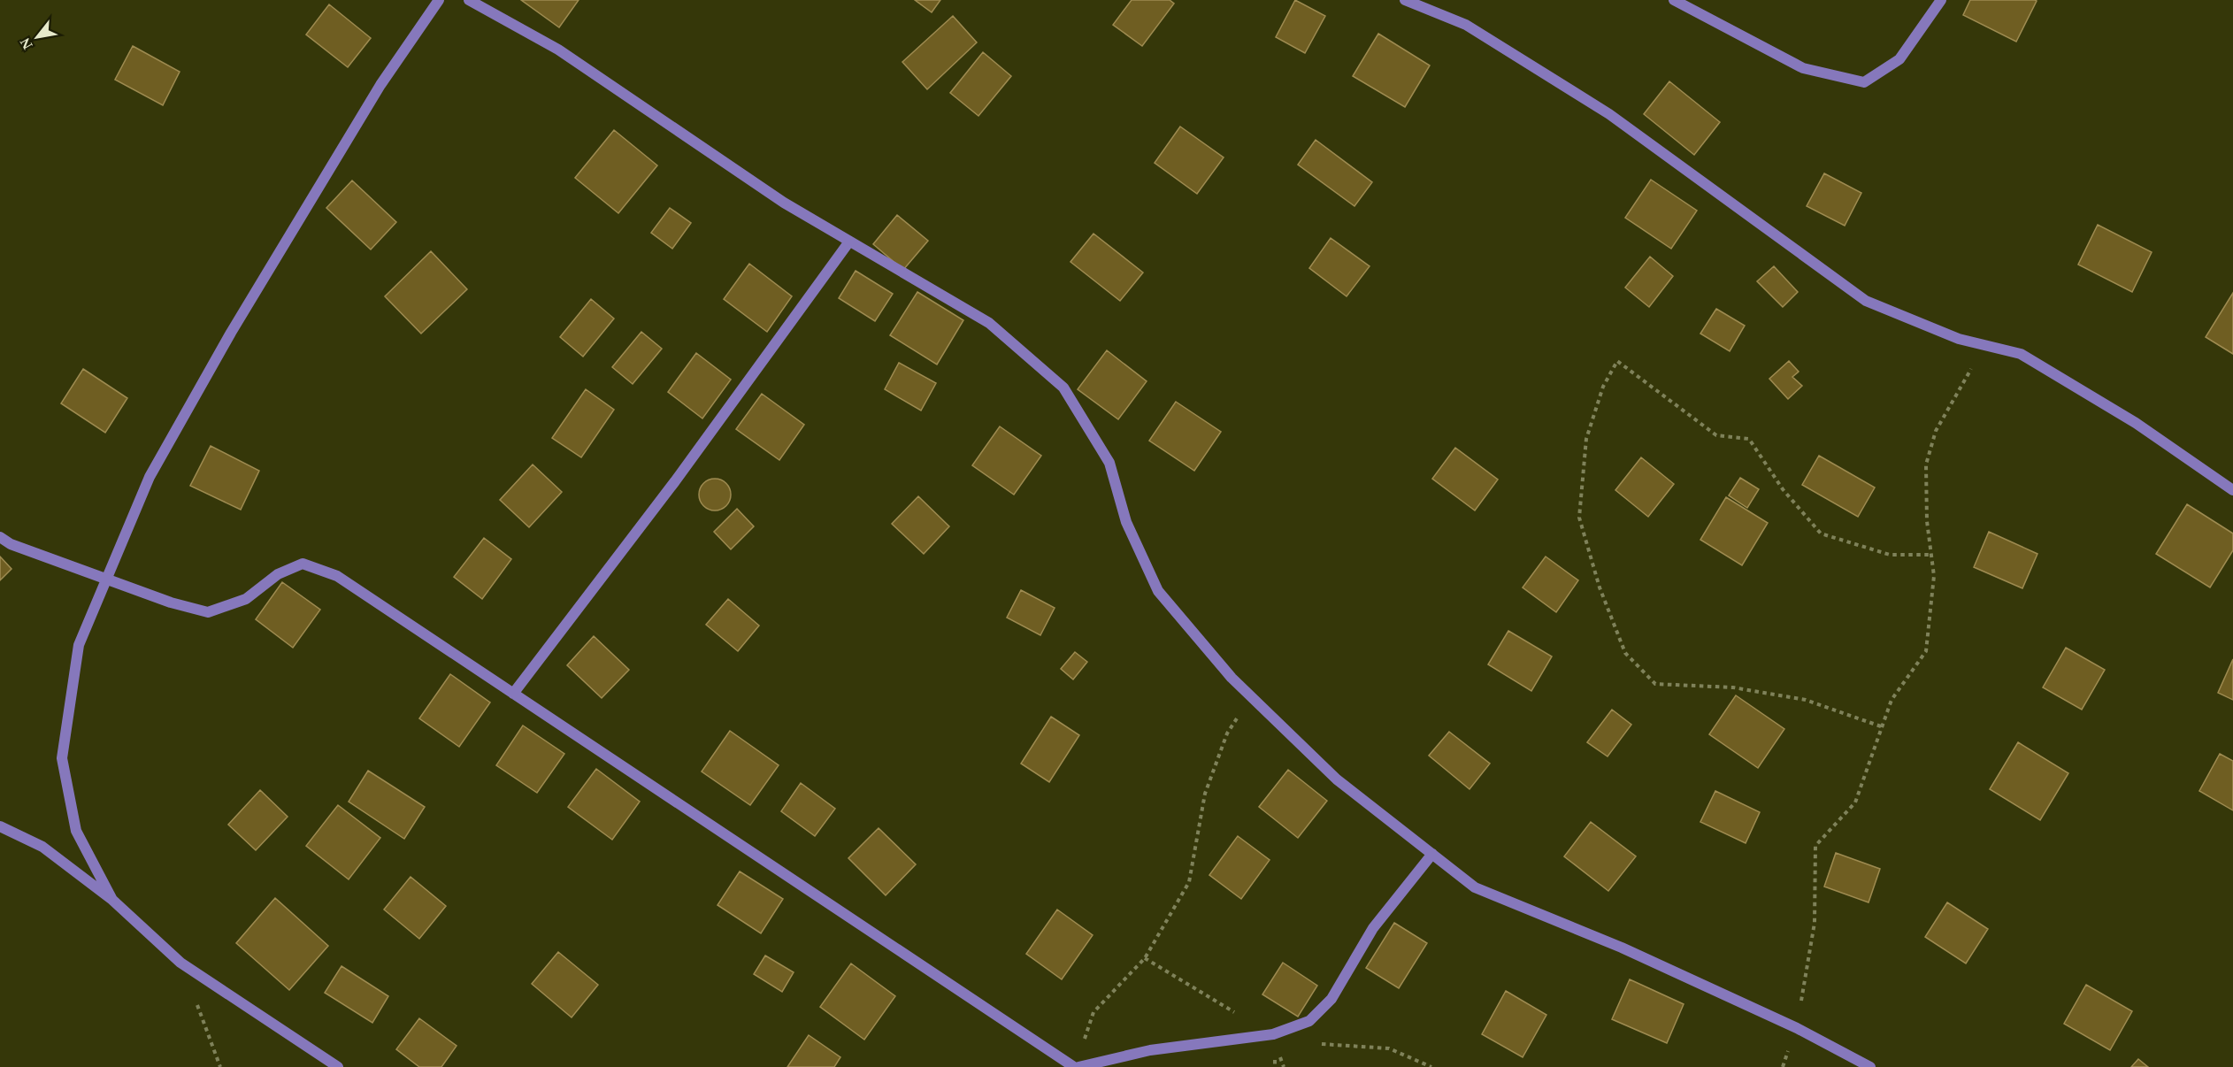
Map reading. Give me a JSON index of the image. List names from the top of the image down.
{
  "north": "bottom left"
}
